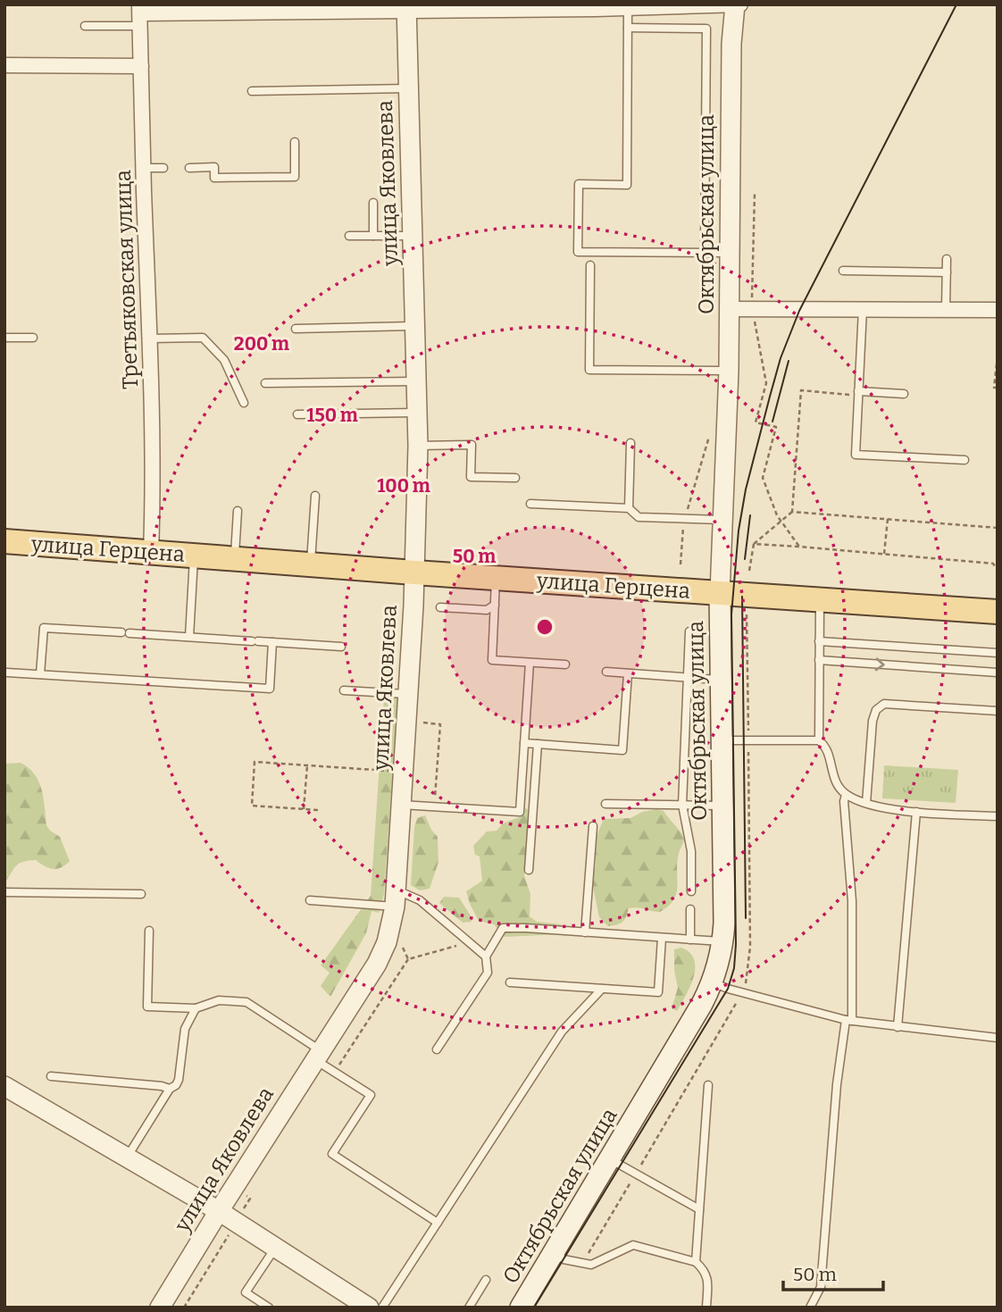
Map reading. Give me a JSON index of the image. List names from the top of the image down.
{
  "streets": {
    "main road": ["Октябрьская улица", "улица Герцена"],
    "street": ["улица Яковлева", "Третьяковская улица"]
  },
  "crossings": [
    ["улица Яковлева", "улица Герцена"],
    ["Октябрьская улица", "улица Герцена"],
    ["Третьяковская улица", "улица Герцена"]
  ],
  "scale_bar": "50 m",
  "rings": [
    "200 m",
    "150 m",
    "100 m",
    "50 m"
  ]
}
